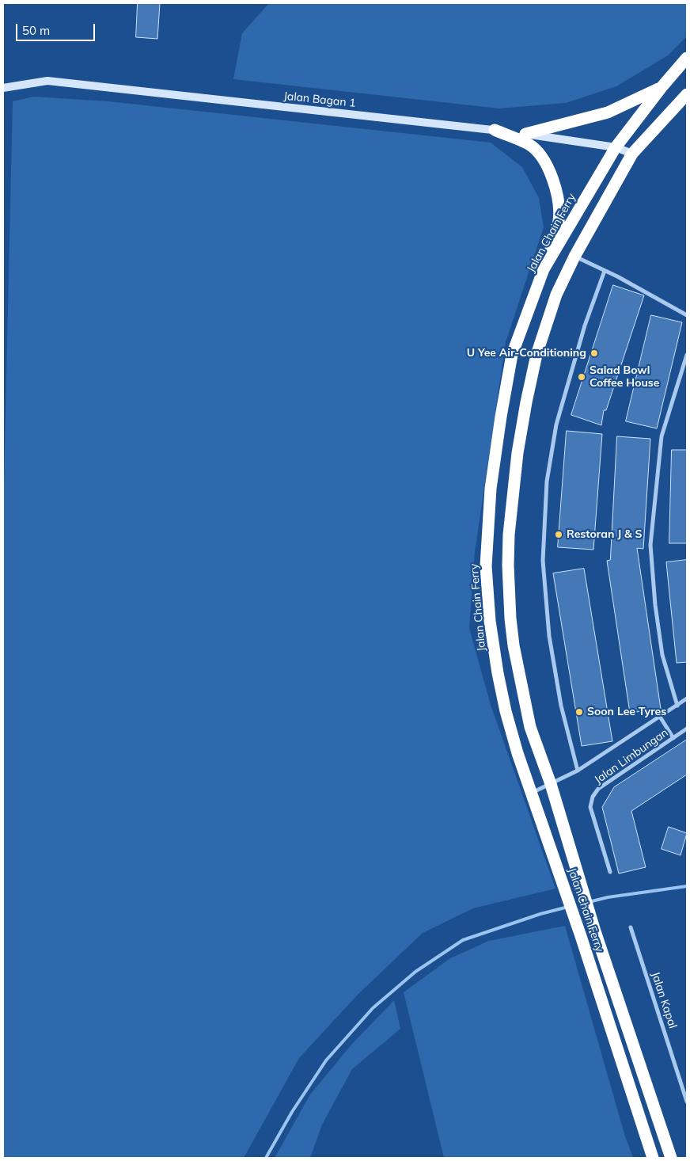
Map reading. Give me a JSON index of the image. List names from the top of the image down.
{
  "streets": {
    "highway": ["Jalan Chain Ferry"],
    "street": ["Jalan Bagan 1", "Jalan Limbungan", "Jalan Kapal"]
  },
  "crossings": [
    ["Jalan Bagan 1", "Jalan Chain Ferry"],
    ["Jalan Chain Ferry", "Jalan Limbungan"]
  ],
  "places": [
    "U Yee Air-Conditioning",
    "Salad Bowl Coffee House",
    "Restoran J & S",
    "Soon Lee Tyres"
  ],
  "scale_bar": "50 m"
}
